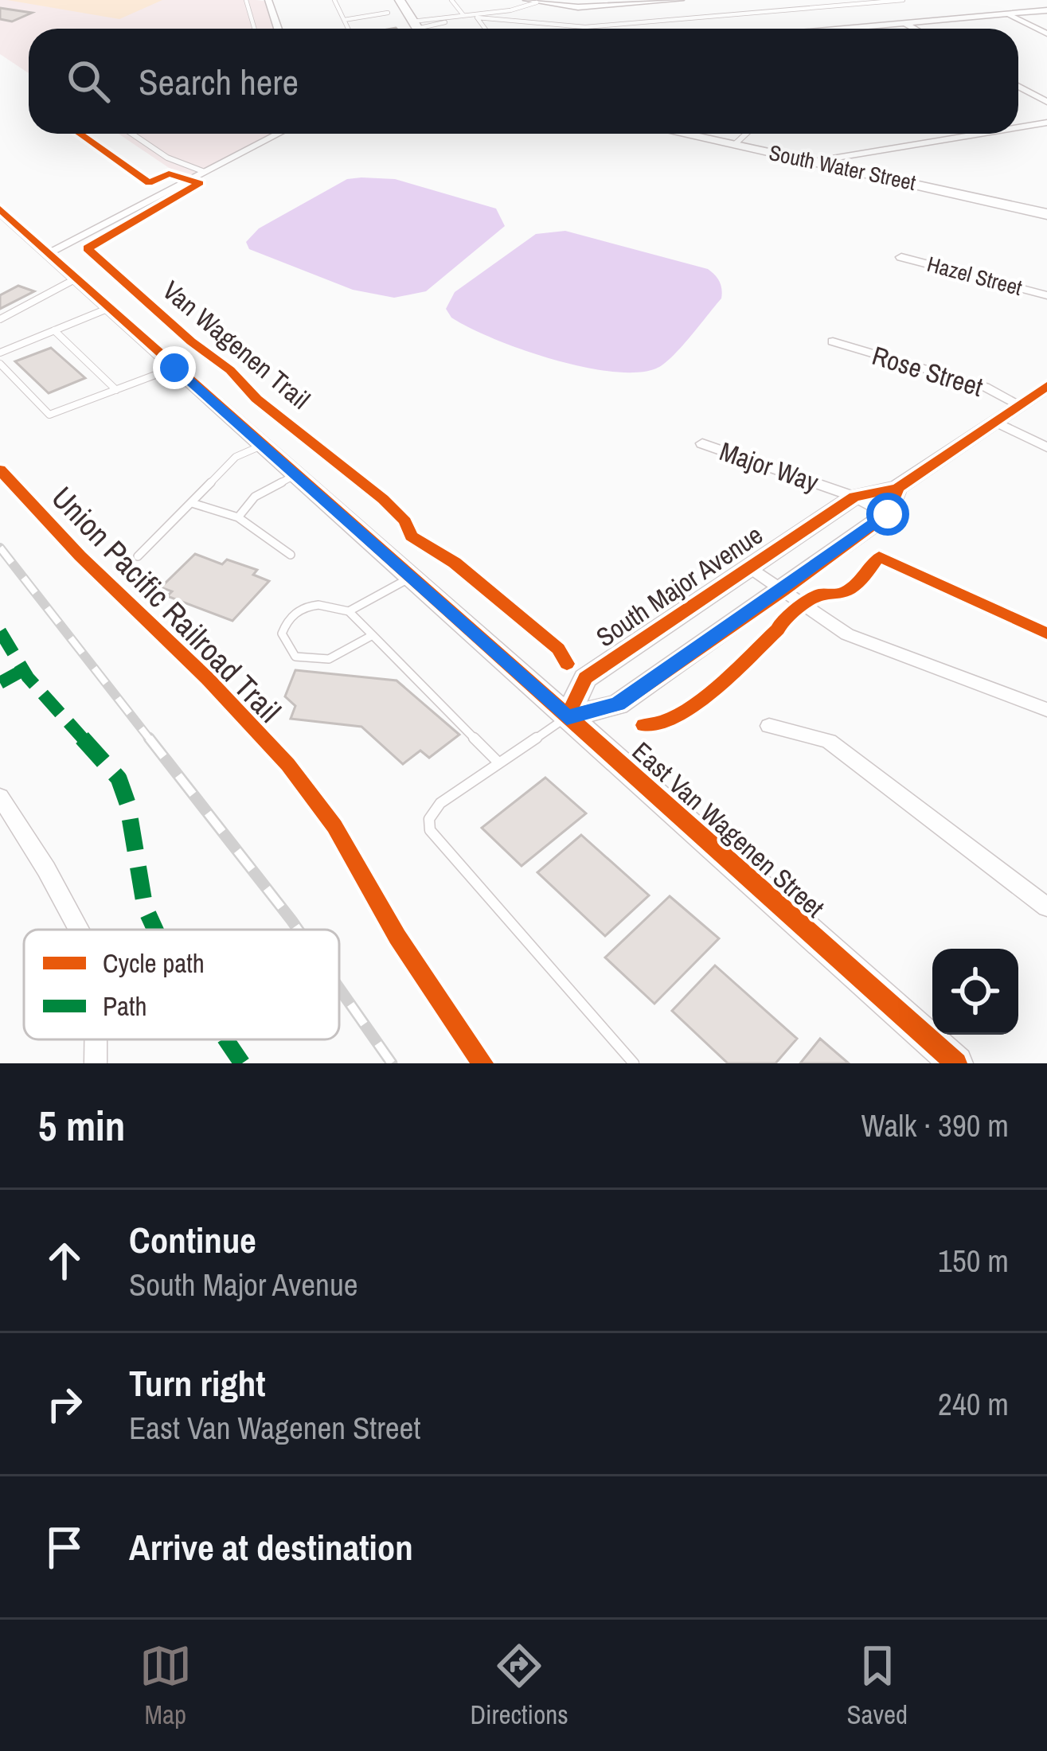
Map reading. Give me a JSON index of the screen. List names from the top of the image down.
{
  "streets": {
    "main road": ["South Water Street", "South Major Avenue", "East Van Wagenen Street"],
    "street": ["Hazel Street", "Rose Street", "Major Way"],
    "cycle path": ["Van Wagenen Trail", "Union Pacific Railroad Trail"]
  },
  "crossings": [
    ["Rose Street", "South Major Avenue"],
    ["Major Way", "South Major Avenue"],
    ["South Major Avenue", "East Van Wagenen Street"]
  ],
  "legend": ["Cycle path", "Path"],
  "page": {
    "search": "Search here",
    "heading": ["5 min", "Walk · 390 m"],
    "list": [
      ["Continue", "South Major Avenue", "150 m"],
      ["Turn right", "East Van Wagenen Street", "240 m"],
      "Arrive at destination"
    ],
    "nav": ["Map", "Directions", "Saved"]
  }
}
